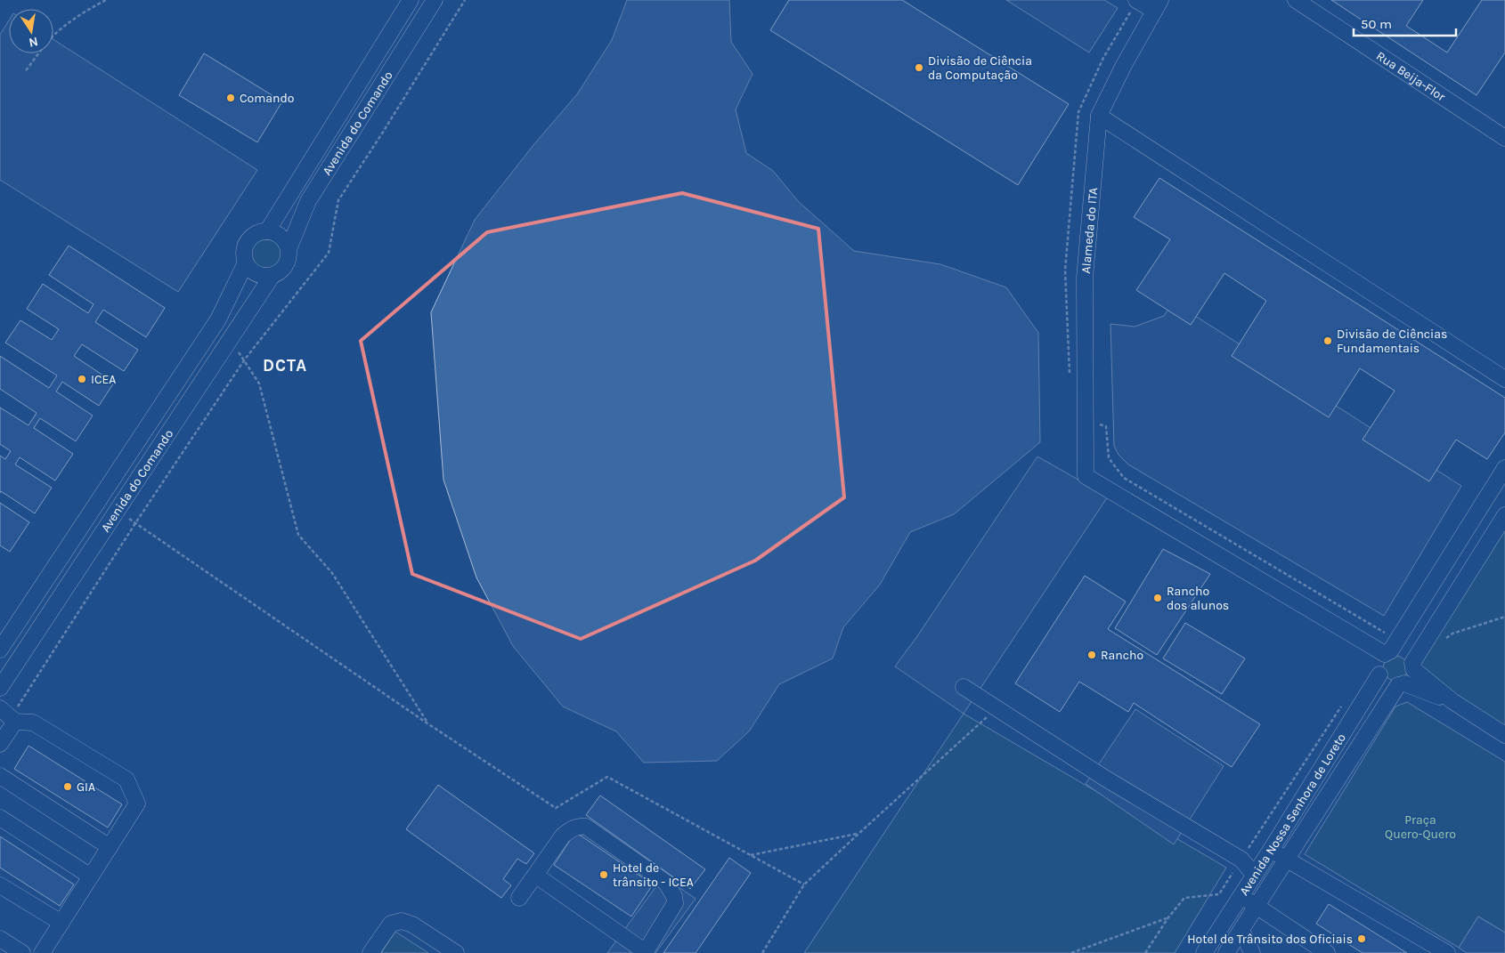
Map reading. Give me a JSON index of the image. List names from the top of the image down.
{
  "streets": {
    "lane": [
      "Rua Beija-Flor",
      "Avenida do Comando",
      "Alameda do ITA",
      "Avenida Nossa Senhora de Loreto"
    ]
  },
  "crossings": [
    ["Alameda do ITA", "Avenida Nossa Senhora de Loreto"]
  ],
  "districts": ["DCTA"],
  "parks": ["Praça Quero-Quero"],
  "places": [
    "Divisão de Ciência da Computação",
    "Comando",
    "Divisão de Ciências Fundamentais",
    "ICEA",
    "Rancho dos alunos",
    "Rancho",
    "GIA",
    "Hotel de trânsito - ICEA",
    "Hotel de Trânsito dos Oficiais"
  ],
  "scale_bar": "50 m",
  "north": "bottom"
}
